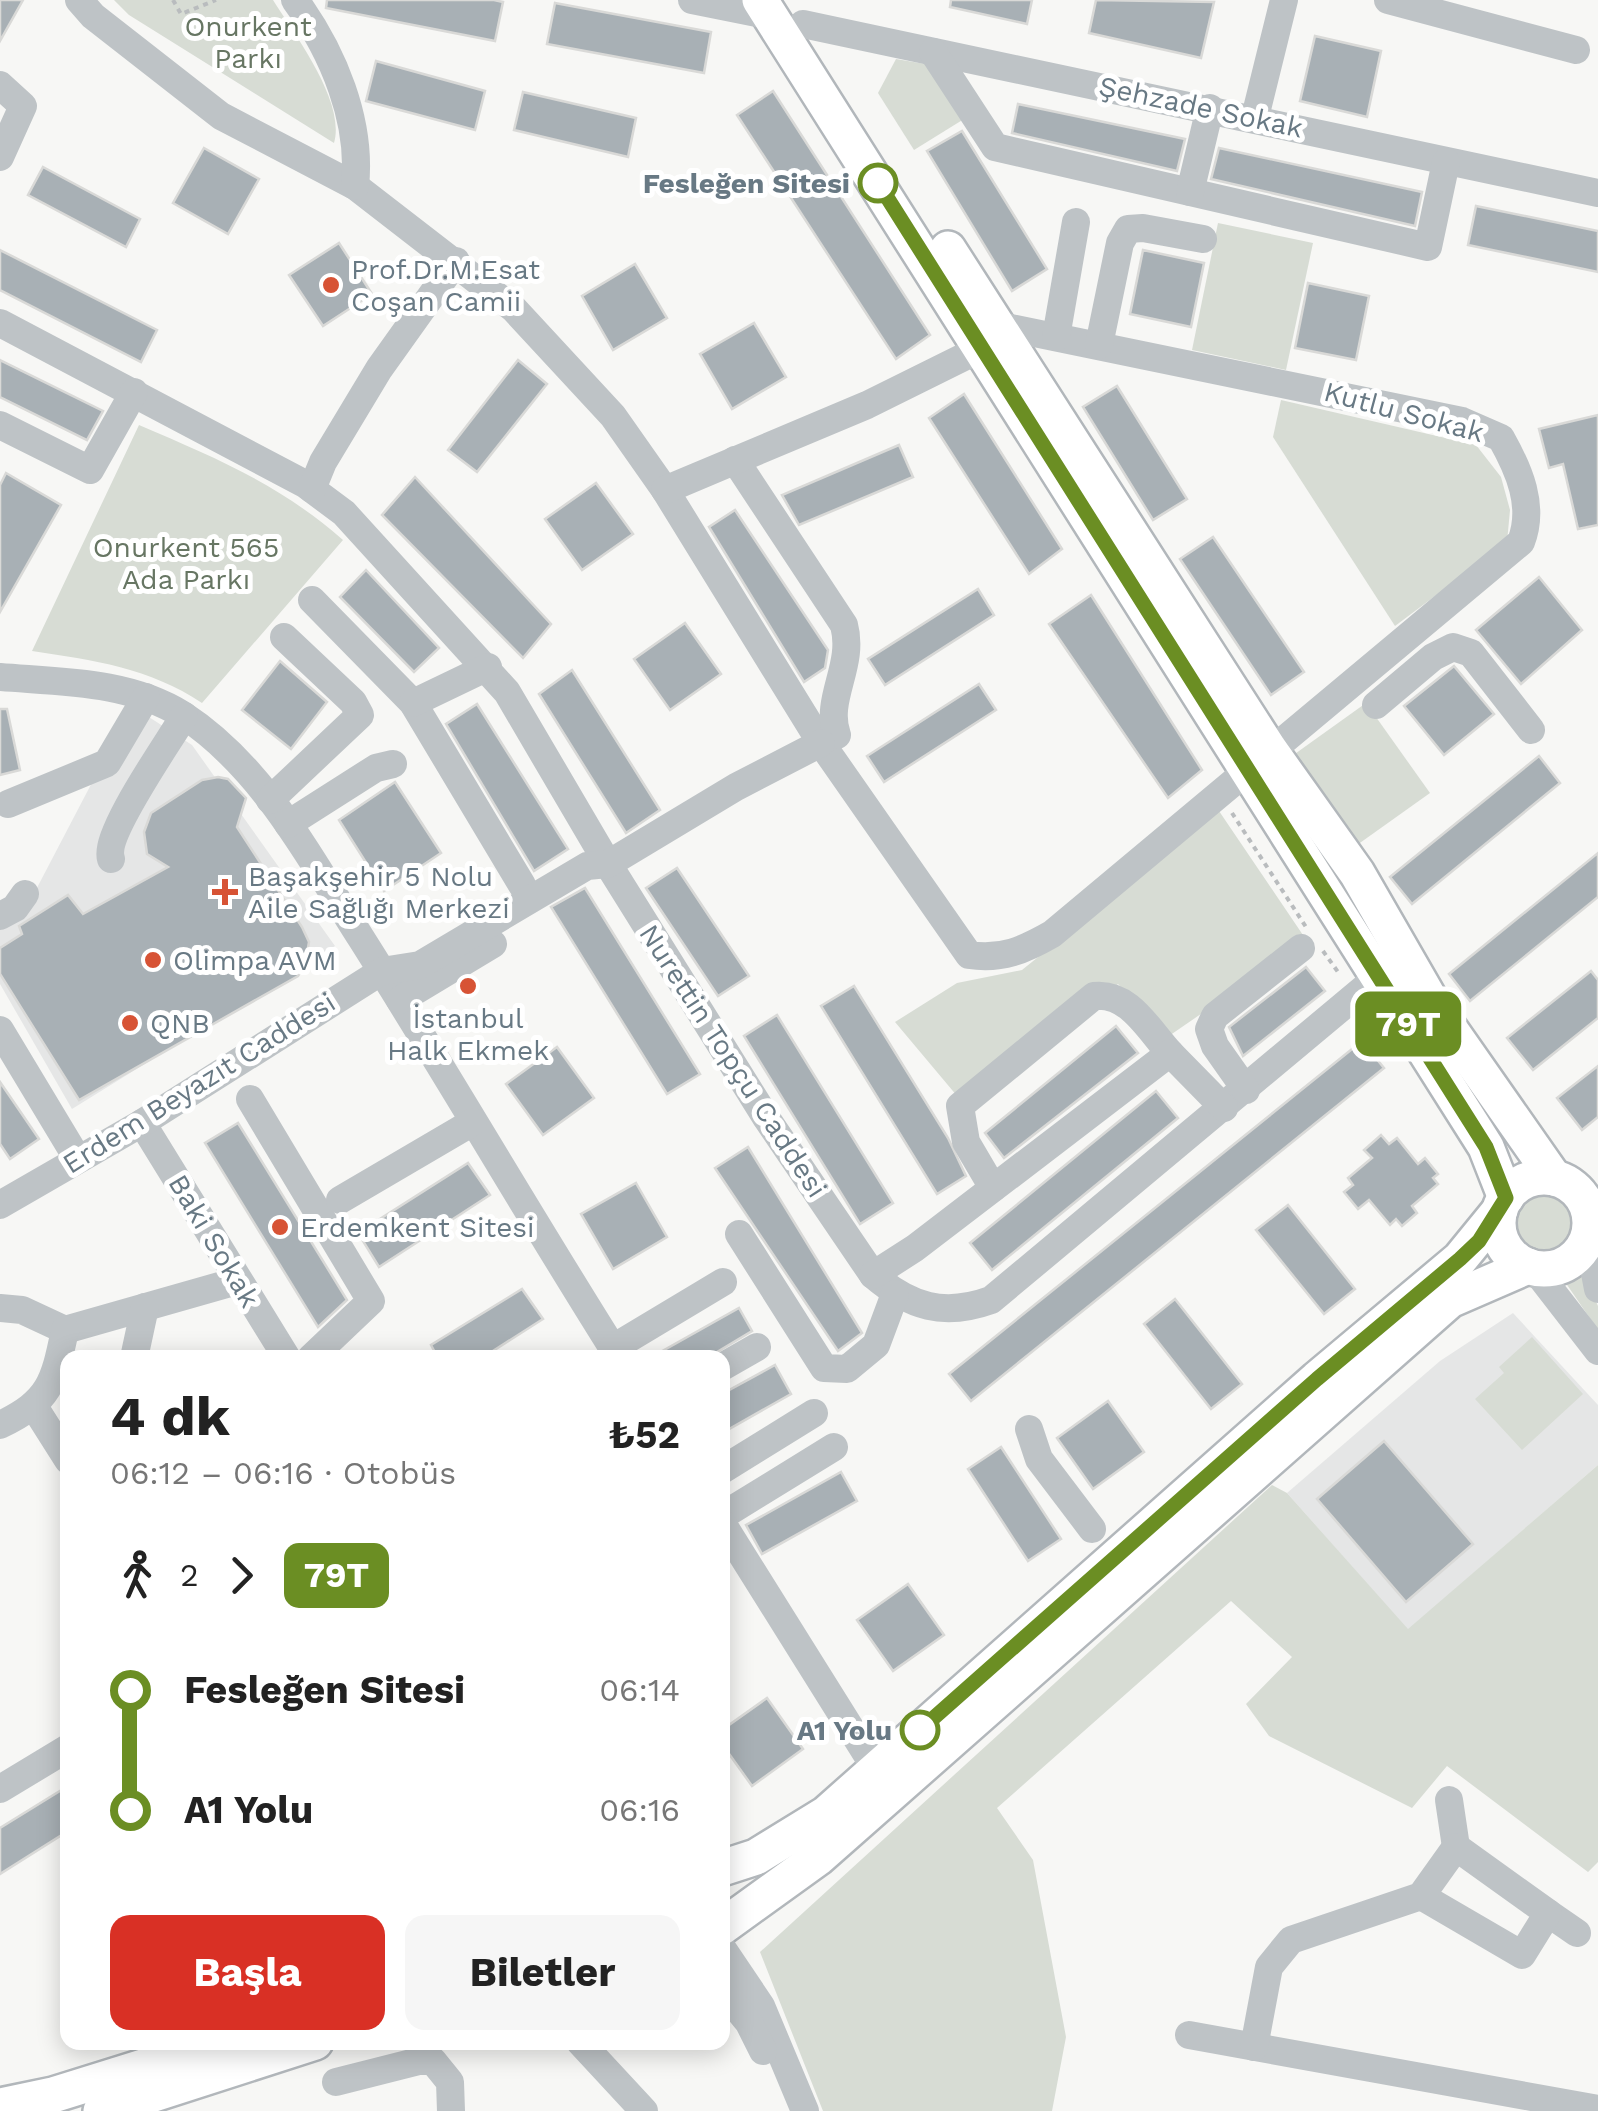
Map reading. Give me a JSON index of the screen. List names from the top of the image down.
{
  "streets": {
    "street": [
      "Şehzade Sokak",
      "Kutlu Sokak",
      "Nurettin Topçu Caddesi",
      "Erdem Beyazıt Caddesi",
      "Baki Sokak"
    ]
  },
  "crossings": [
    ["Kutlu Sokak", "Erdem Beyazıt Caddesi"],
    ["Nurettin Topçu Caddesi", "Erdem Beyazıt Caddesi"],
    ["Erdem Beyazıt Caddesi", "Baki Sokak"]
  ],
  "parks": ["Onurkent Parkı", "Onurkent 565 Ada Parkı"],
  "places": {
    "other": [
      "Fesleğen Sitesi",
      "Prof.Dr.M.Esat Coşan Camii",
      "Olimpa AVM",
      "İstanbul Halk Ekmek",
      "QNB",
      "Erdemkent Sitesi",
      "A1 Yolu"
    ],
    "health": ["Başakşehir 5 Nolu Aile Sağlığı Merkezi"]
  },
  "lines": ["bus line 79T"],
  "page": {
    "on_map": "79T",
    "heading": ["4 dk", "06:12 – 06:16 · Otobüs", "₺52"],
    "legs": ["2", "79T"],
    "list": [
      {
        "name": "Fesleğen Sitesi",
        "value": "06:14"
      },
      {
        "name": "A1 Yolu",
        "value": "06:16"
      }
    ],
    "buttons": ["Başla", "Biletler"]
  }
}
